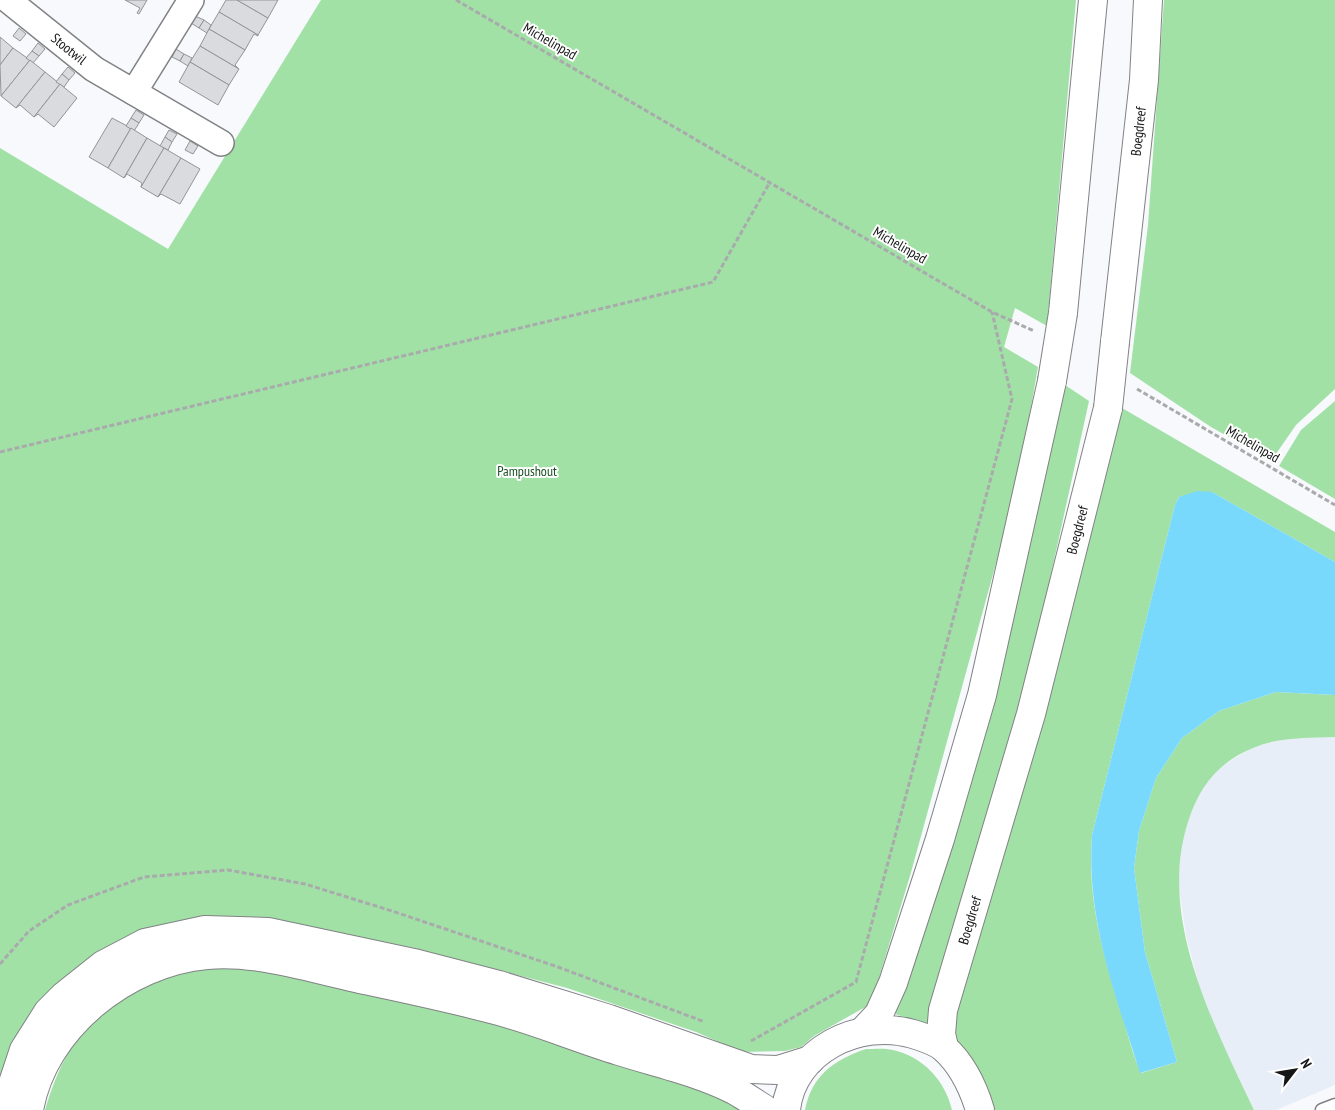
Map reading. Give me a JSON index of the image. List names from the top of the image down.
{
  "streets": {
    "main road": ["Boegdreef"],
    "street": ["Stootwil"],
    "path": ["Michelinpad"]
  },
  "parks": ["Pampushout"],
  "north": "top right"
}
